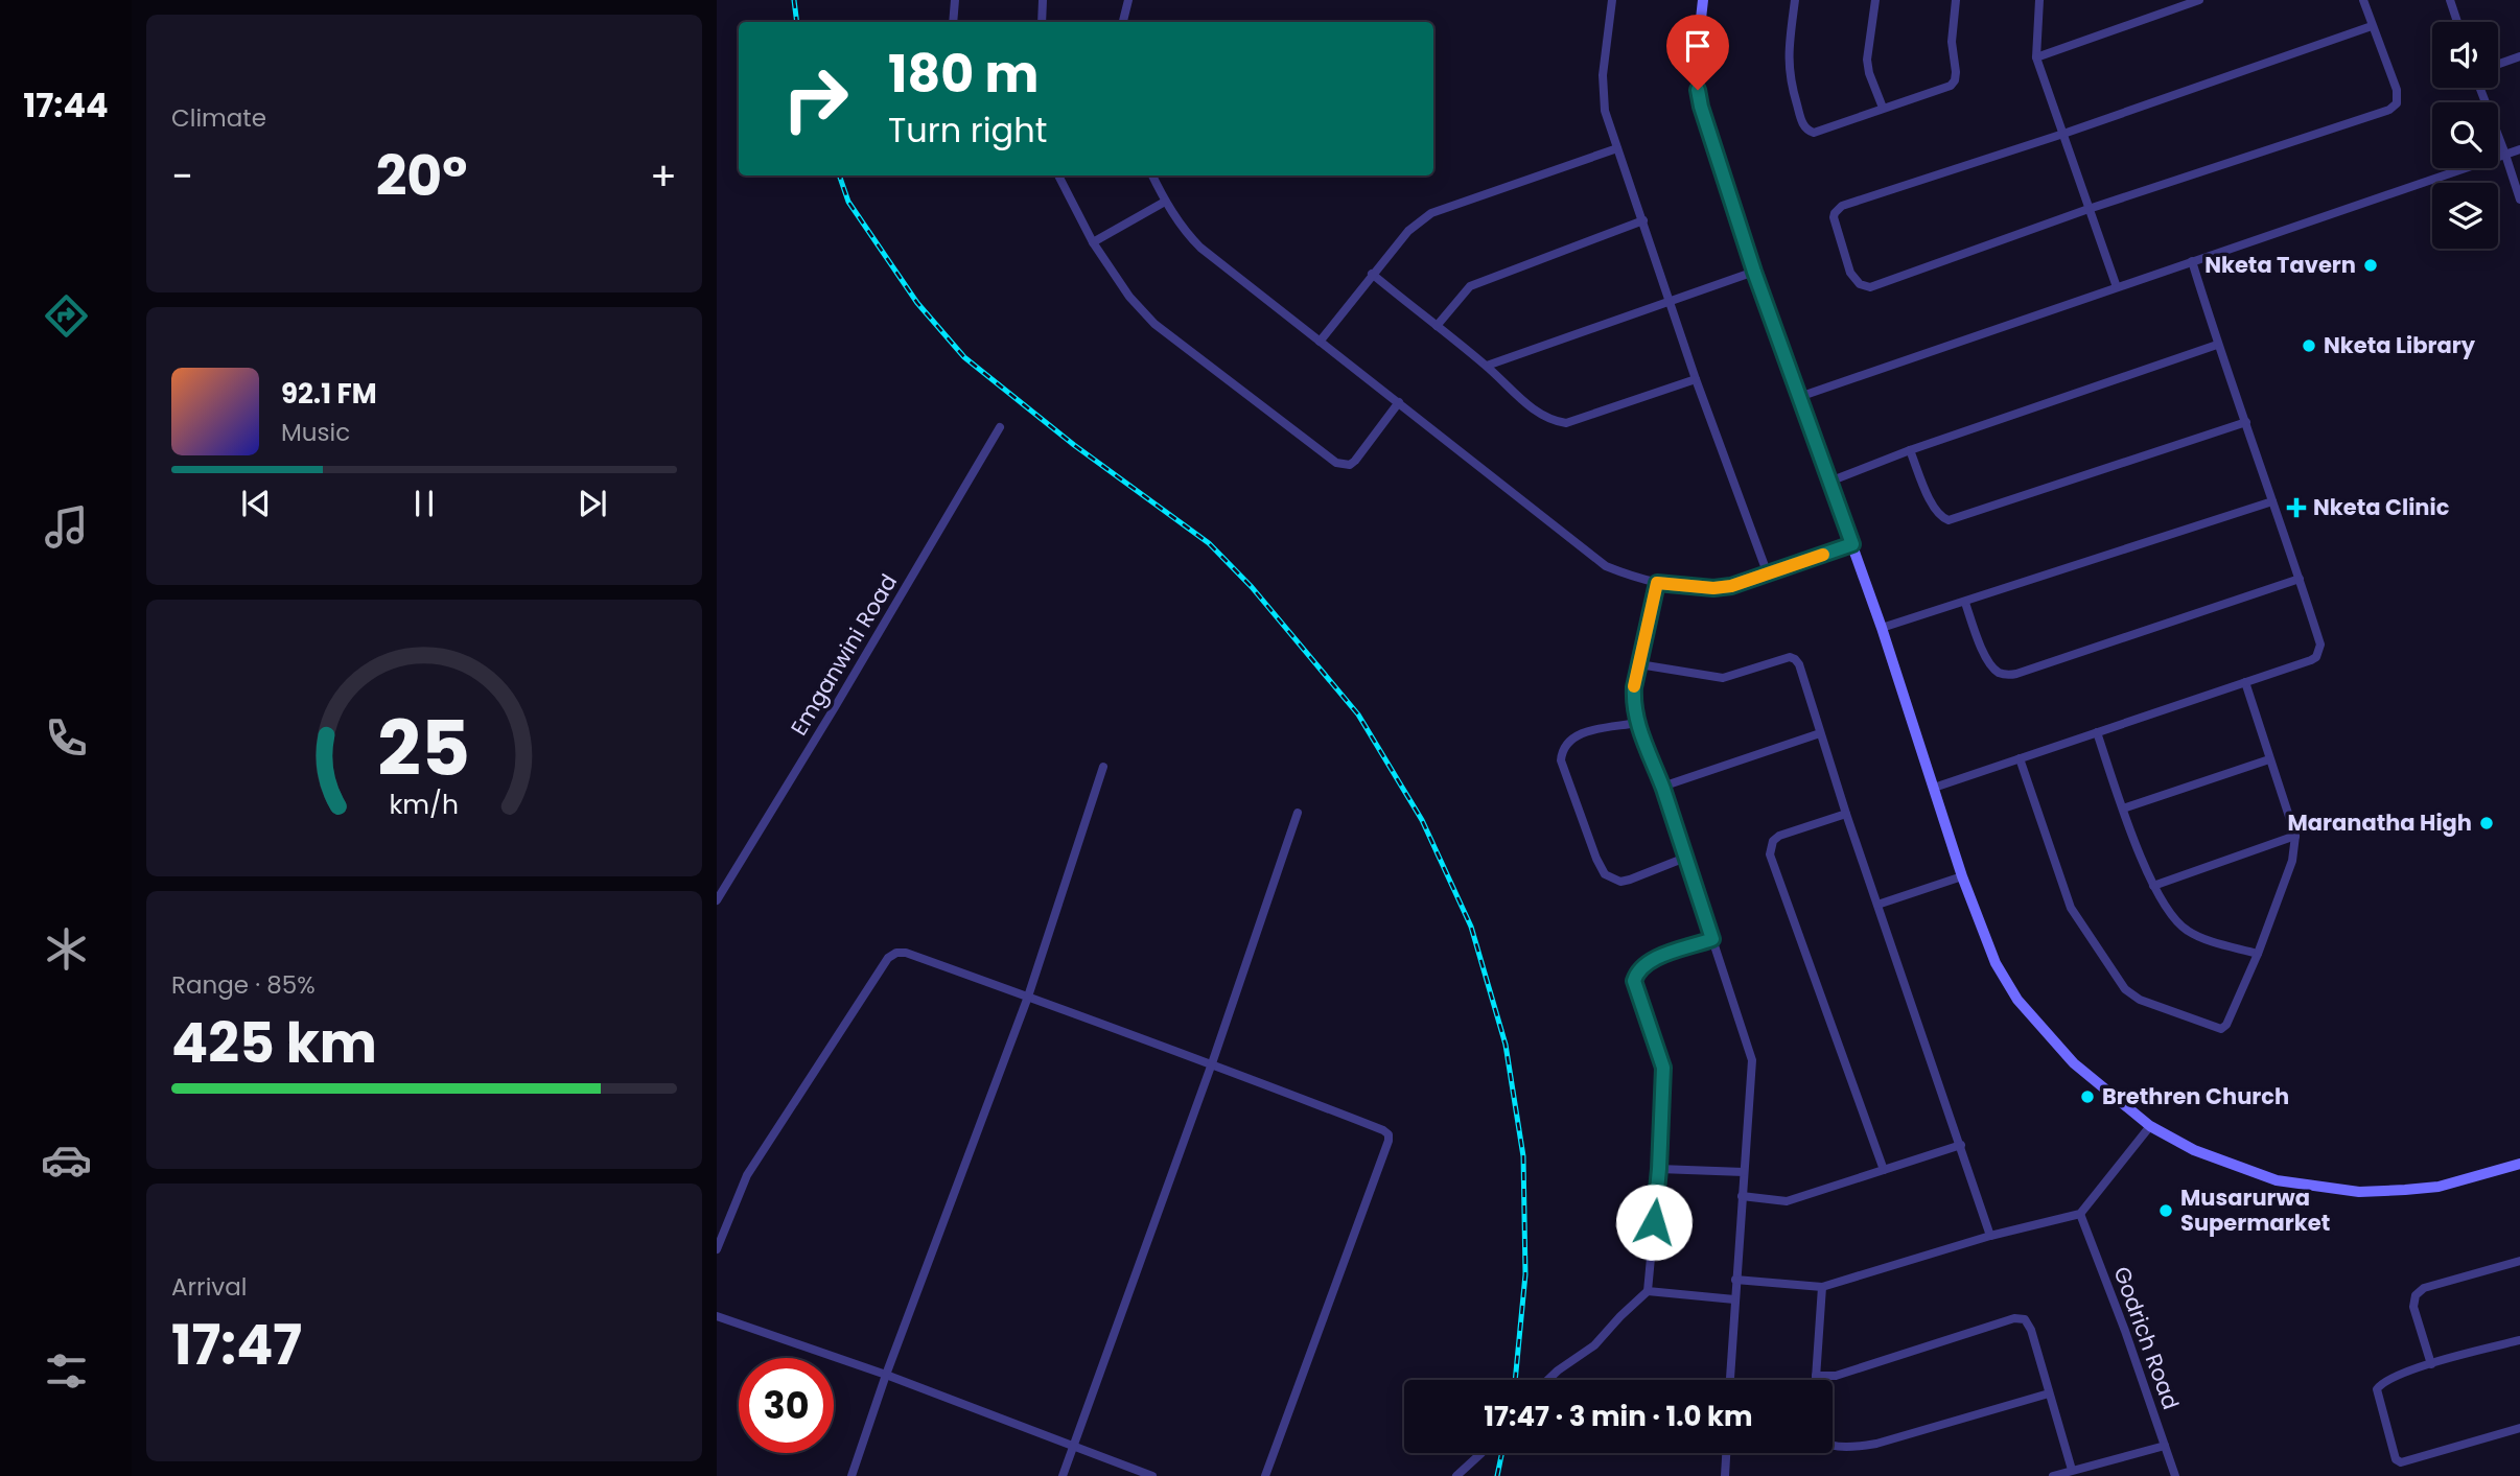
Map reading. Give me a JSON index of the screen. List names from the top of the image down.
{
  "streets": {
    "street": ["Emganwini Road", "Godrich Road"]
  },
  "places": {
    "other": [
      "Nketa Tavern",
      "Nketa Library",
      "Maranatha High",
      "Brethren Church",
      "Musarurwa Supermarket"
    ],
    "health": ["Nketa Clinic"]
  },
  "page": {
    "tabs": "17:44",
    "tile": [
      "Climate",
      ["Range · 85%", "425 km"],
      ["Arrival", "17:47"]
    ],
    "turn": ["180 m", "Turn right"],
    "heat": ["−", "20°", "+"],
    "song": ["92.1 FM", "Music"],
    "limit": "30",
    "trip": "17:47 · 3 min · 1.0 km",
    "gauge": ["25", "km/h"]
  }
}
